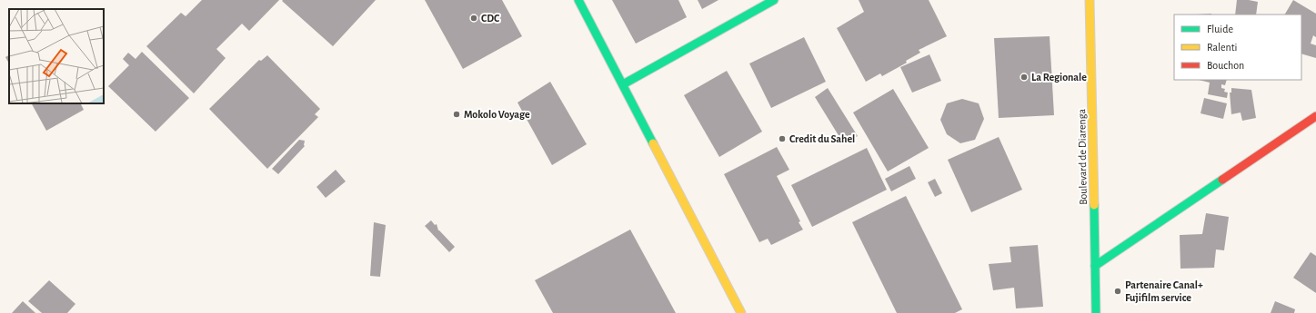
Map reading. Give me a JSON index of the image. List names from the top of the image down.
{
  "streets": {
    "main road": ["Boulevard de Diarenga"]
  },
  "places": [
    "CDC",
    "La Regionale",
    "Mokolo Voyage",
    "Credit du Sahel",
    "Partenaire Canal+ Fujifilm service"
  ],
  "legend": ["Fluide", "Ralenti", "Bouchon"]
}
